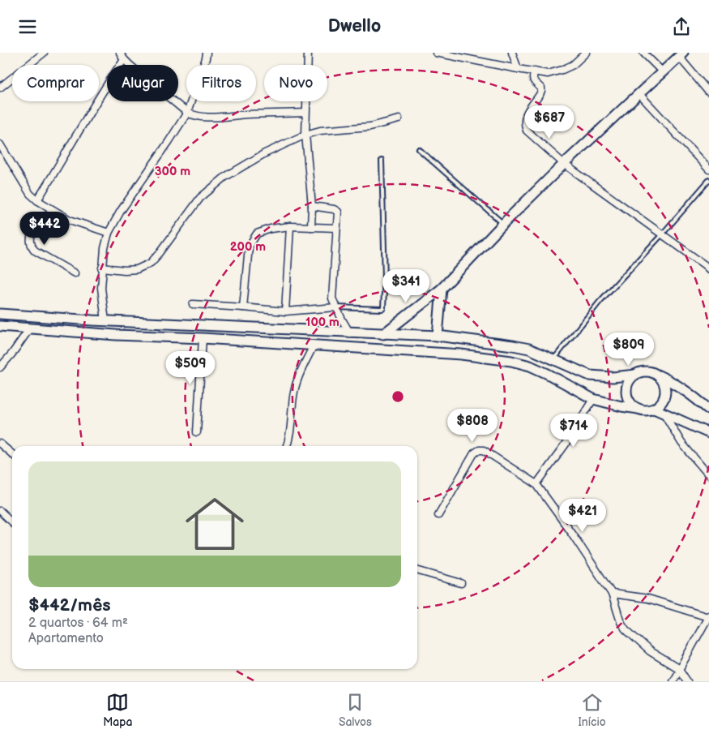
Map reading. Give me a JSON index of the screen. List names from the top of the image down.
{
  "page": {
    "header": "Dwello",
    "chip": [
      "Comprar",
      "Alugar",
      "Filtros",
      "Novo"
    ],
    "price": [
      "$687",
      "$442",
      "$341",
      "$809",
      "$509",
      "$808",
      "$714",
      "$421"
    ],
    "list": [
      {
        "name": "$442/mês",
        "note": "2 quartos · 64 m² · Apartamento"
      }
    ],
    "tabs": ["Mapa", "Salvos", "Início"]
  },
  "rings": ["300 m", "200 m", "100 m"]
}
